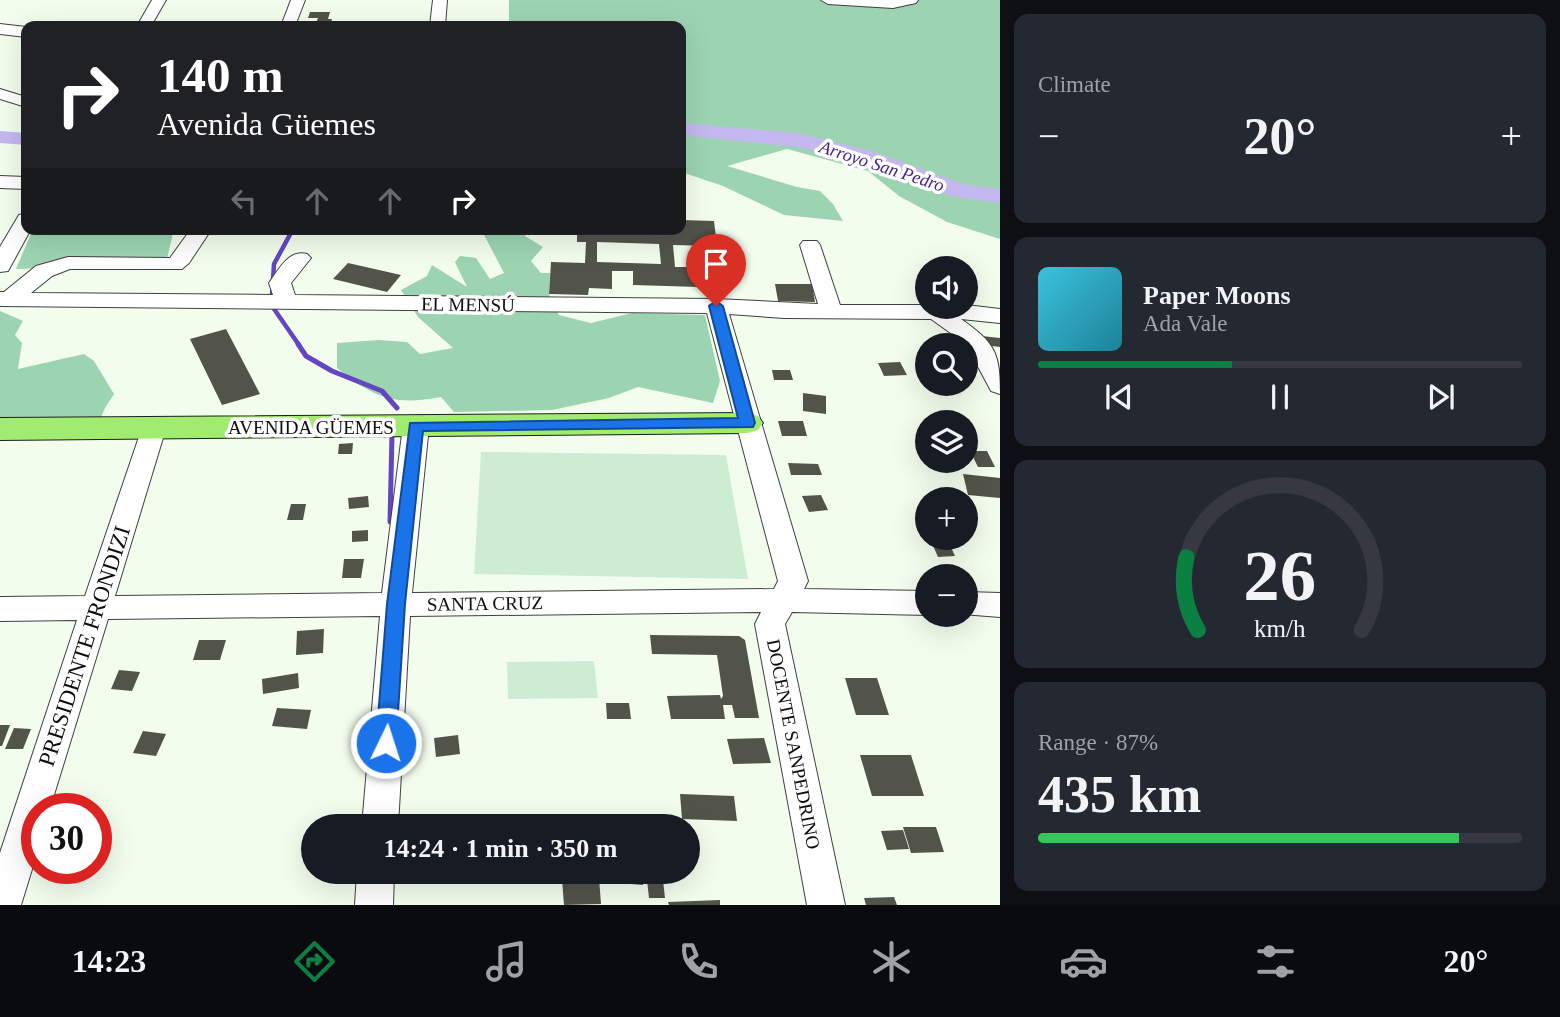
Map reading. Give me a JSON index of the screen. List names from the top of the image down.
{
  "streets": {
    "main road": ["AVENIDA GÜEMES"],
    "street": [
      "EL MENSÚ",
      "SANTA CRUZ",
      "PRESIDENTE FRONDIZI",
      "DOCENTE SANPEDRINO"
    ]
  },
  "crossings": [
    ["EL MENSÚ", "DOCENTE SANPEDRINO"],
    ["AVENIDA GÜEMES", "PRESIDENTE FRONDIZI"],
    ["AVENIDA GÜEMES", "DOCENTE SANPEDRINO"],
    ["SANTA CRUZ", "PRESIDENTE FRONDIZI"],
    ["SANTA CRUZ", "DOCENTE SANPEDRINO"]
  ],
  "water": ["Arroyo San Pedro"],
  "page": {
    "tile": [
      "Climate",
      ["Range · 87%", "435 km"]
    ],
    "turn": ["140 m", "Avenida Güemes"],
    "heat": ["−", "20°", "+"],
    "map_buttons": ["+", "−"],
    "song": ["Paper Moons", "Ada Vale"],
    "limit": "30",
    "trip": "14:24 · 1 min · 350 m",
    "tabs": ["14:23", "20°"],
    "gauge": ["26", "km/h"]
  }
}
